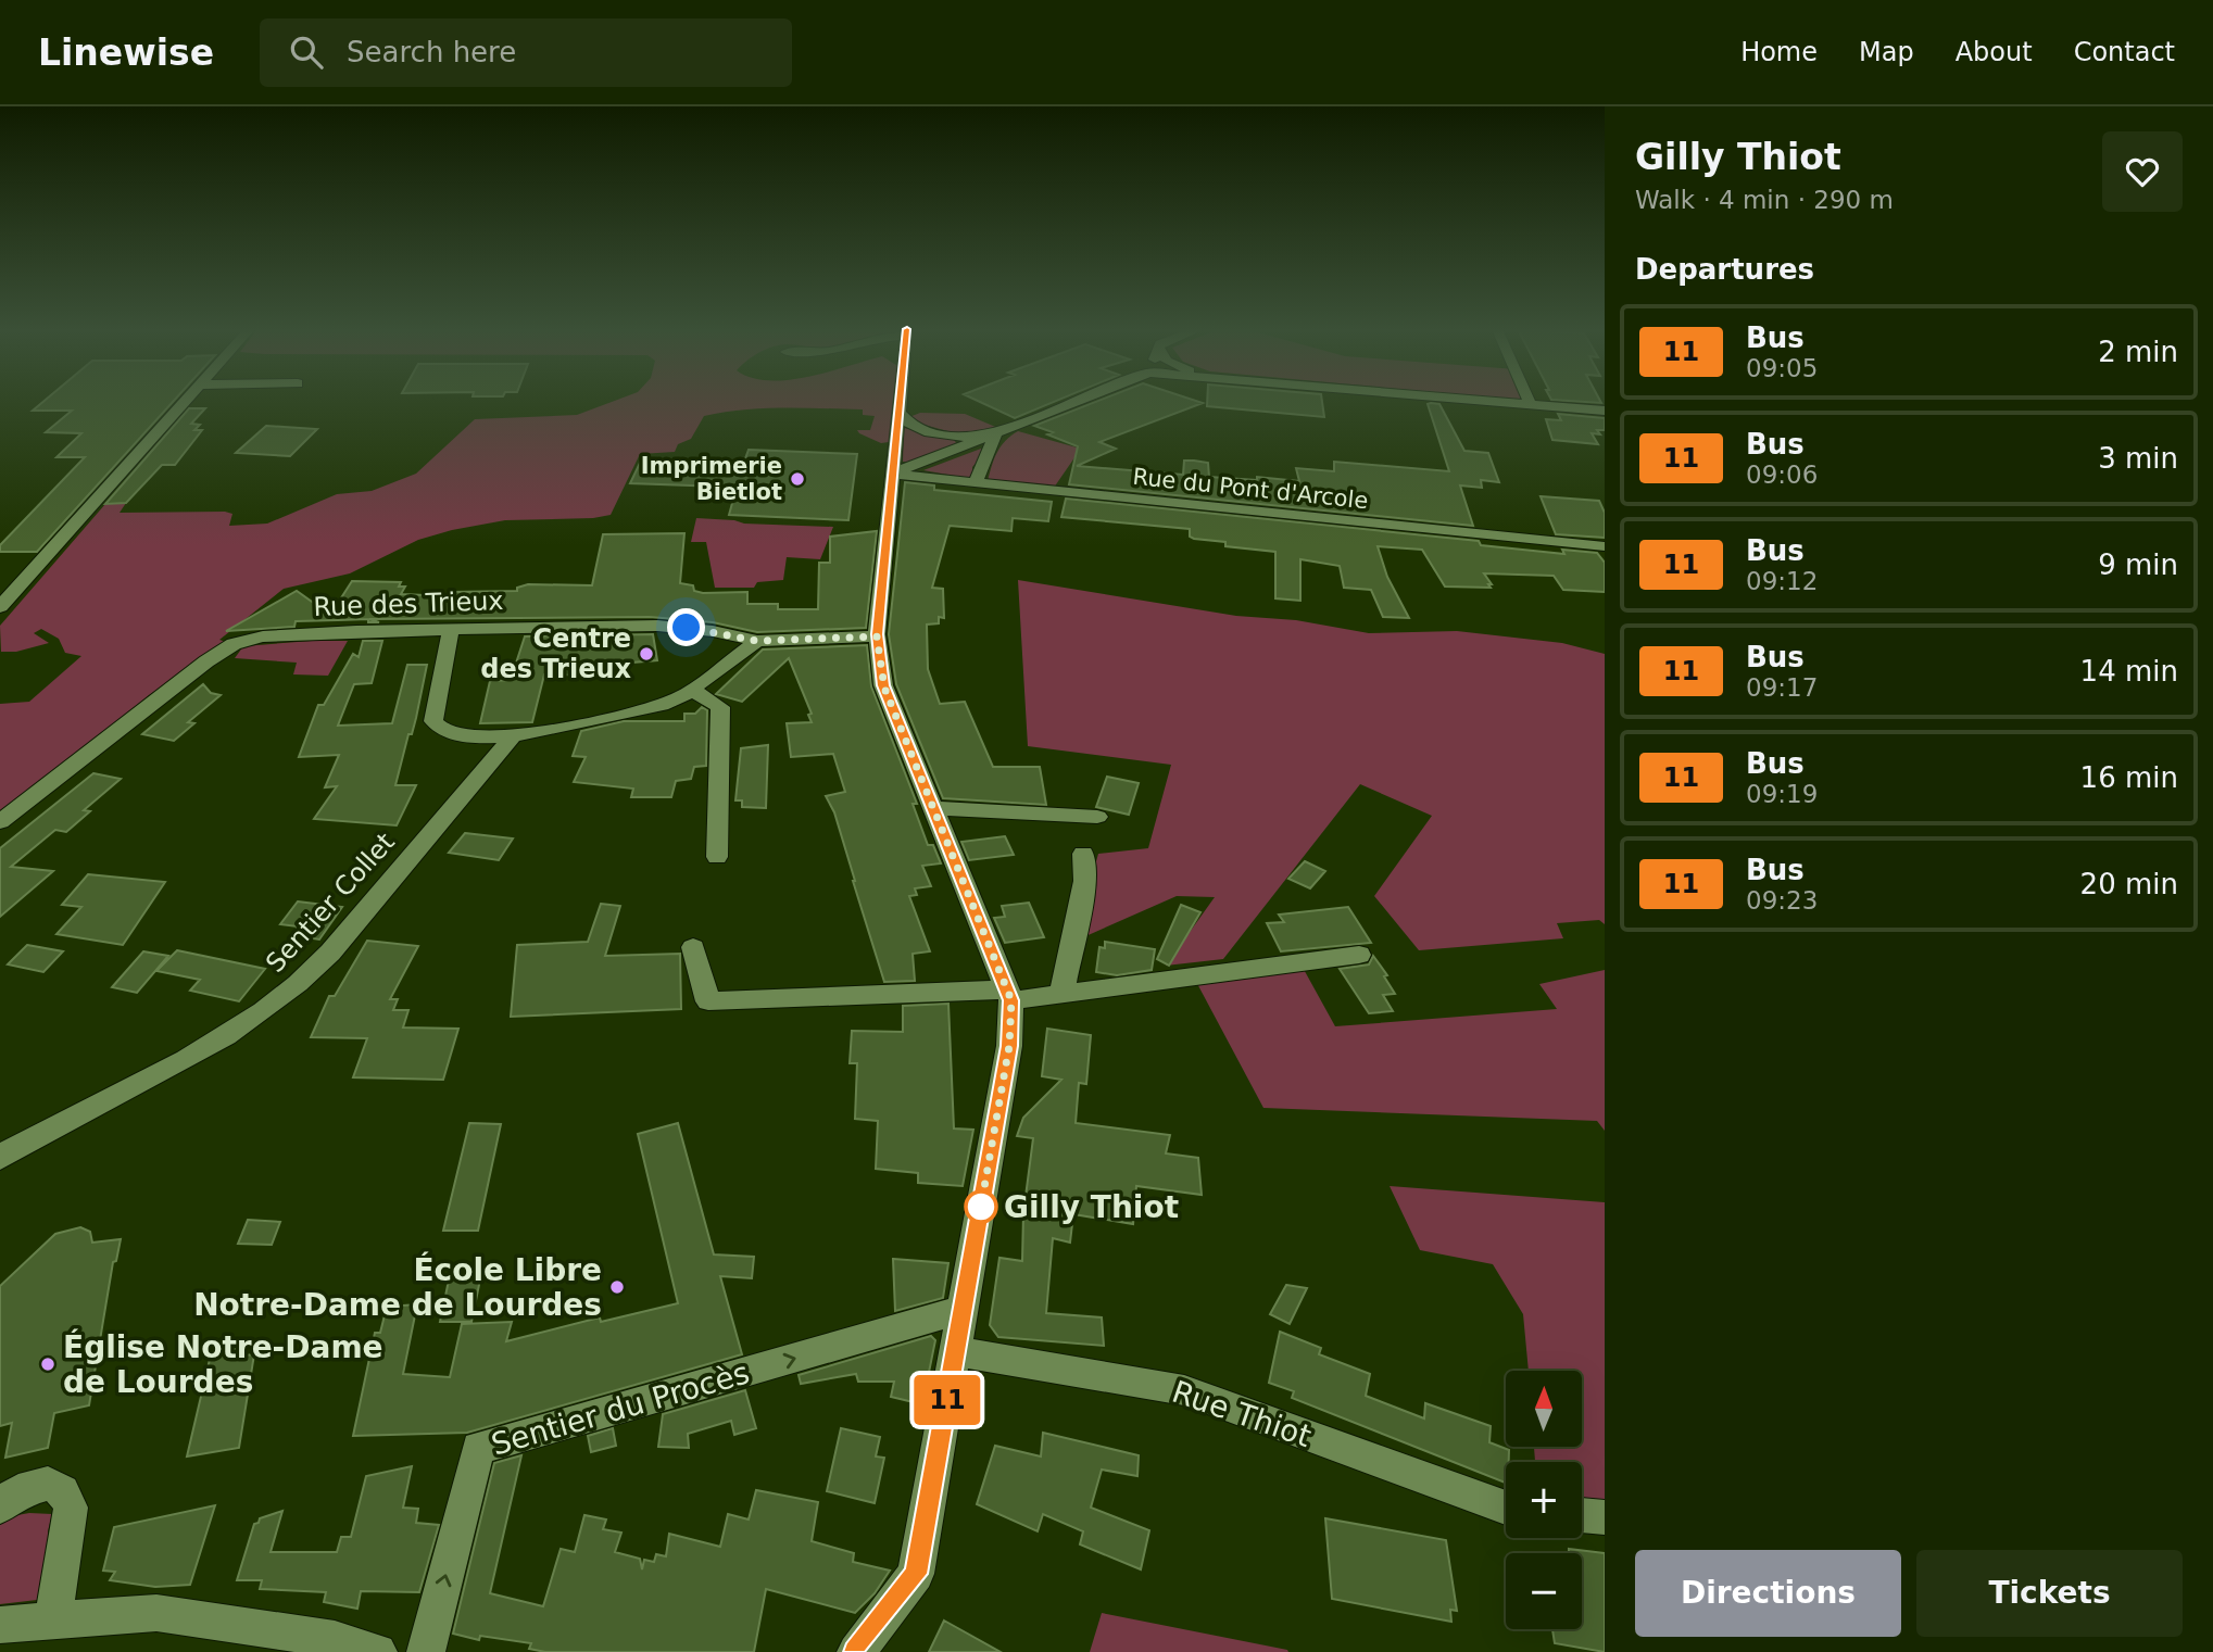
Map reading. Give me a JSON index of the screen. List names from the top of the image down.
{
  "streets": {
    "street": [
      "Rue du Pont d'Arcole",
      "Rue des Trieux",
      "Sentier Collet",
      "Sentier du Procès",
      "Rue Thiot"
    ]
  },
  "one_way": ["Sentier du Procès"],
  "places": [
    "Imprimerie Bietlot",
    "Centre des Trieux",
    "Gilly Thiot",
    "École Libre Notre-Dame de Lourdes",
    "Église Notre-Dame de Lourdes"
  ],
  "lines": ["bus line 11"],
  "north": "top",
  "page": {
    "header": "Linewise",
    "search": "Search here",
    "nav": [
      "Home",
      "Map",
      "About",
      "Contact"
    ],
    "on_map": "11",
    "heading": [
      ["Gilly Thiot", "Walk · 4 min · 290 m"],
      "Departures"
    ],
    "list": [
      {
        "mark": "11",
        "name": "Bus",
        "note": "09:05",
        "value": "2 min"
      },
      {
        "mark": "11",
        "name": "Bus",
        "note": "09:06",
        "value": "3 min"
      },
      {
        "mark": "11",
        "name": "Bus",
        "note": "09:12",
        "value": "9 min"
      },
      {
        "mark": "11",
        "name": "Bus",
        "note": "09:17",
        "value": "14 min"
      },
      {
        "mark": "11",
        "name": "Bus",
        "note": "09:19",
        "value": "16 min"
      },
      {
        "mark": "11",
        "name": "Bus",
        "note": "09:23",
        "value": "20 min"
      }
    ],
    "map_buttons": ["+", "−"],
    "buttons": ["Directions", "Tickets"]
  }
}
